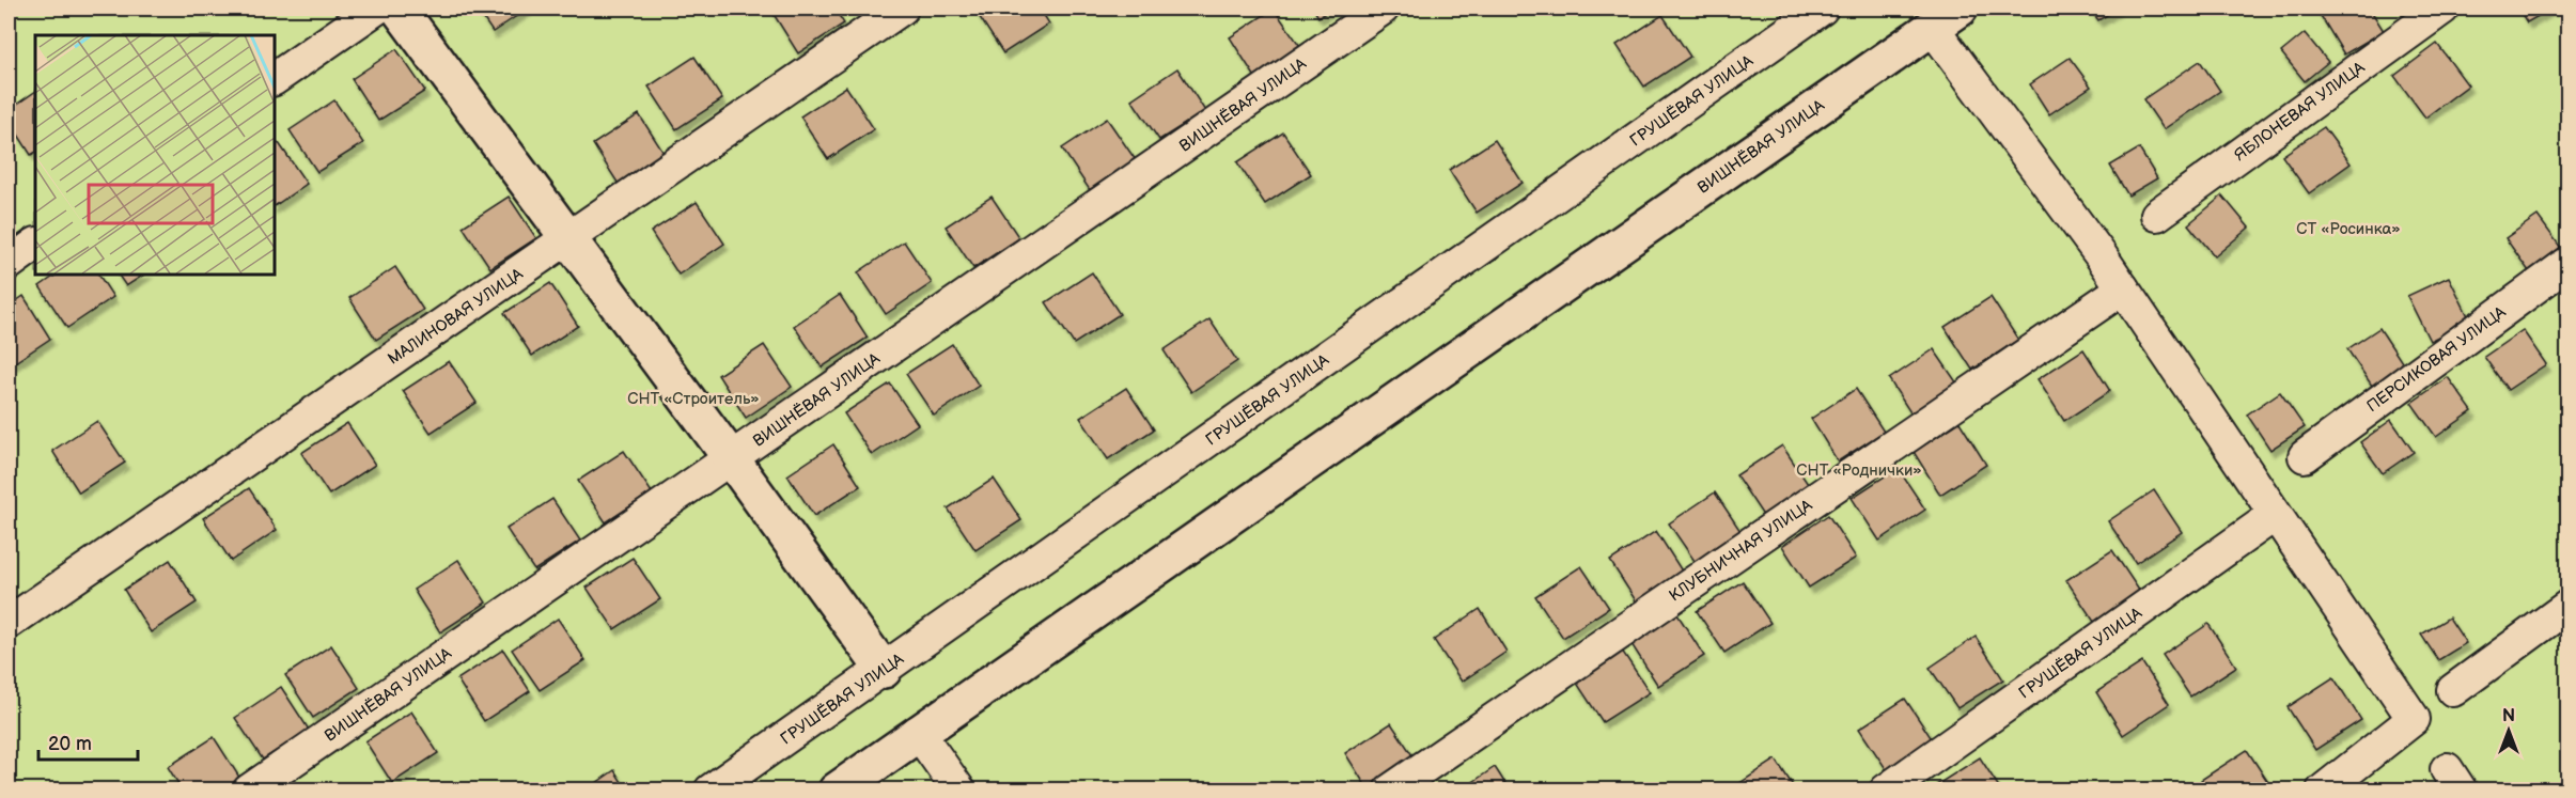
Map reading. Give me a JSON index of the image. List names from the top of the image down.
{
  "streets": {
    "street": [
      "ГРУШЁВАЯ УЛИЦА",
      "ВИШНЁВАЯ УЛИЦА",
      "ЯБЛОНЕВАЯ УЛИЦА",
      "МАЛИНОВАЯ УЛИЦА",
      "ПЕРСИКОВАЯ УЛИЦА",
      "КЛУБНИЧНАЯ УЛИЦА"
    ]
  },
  "parks": ["СТ «Росинка»", "СНТ «Строитель»", "СНТ «Роднички»"],
  "scale_bar": "20 m",
  "north": "top"
}
